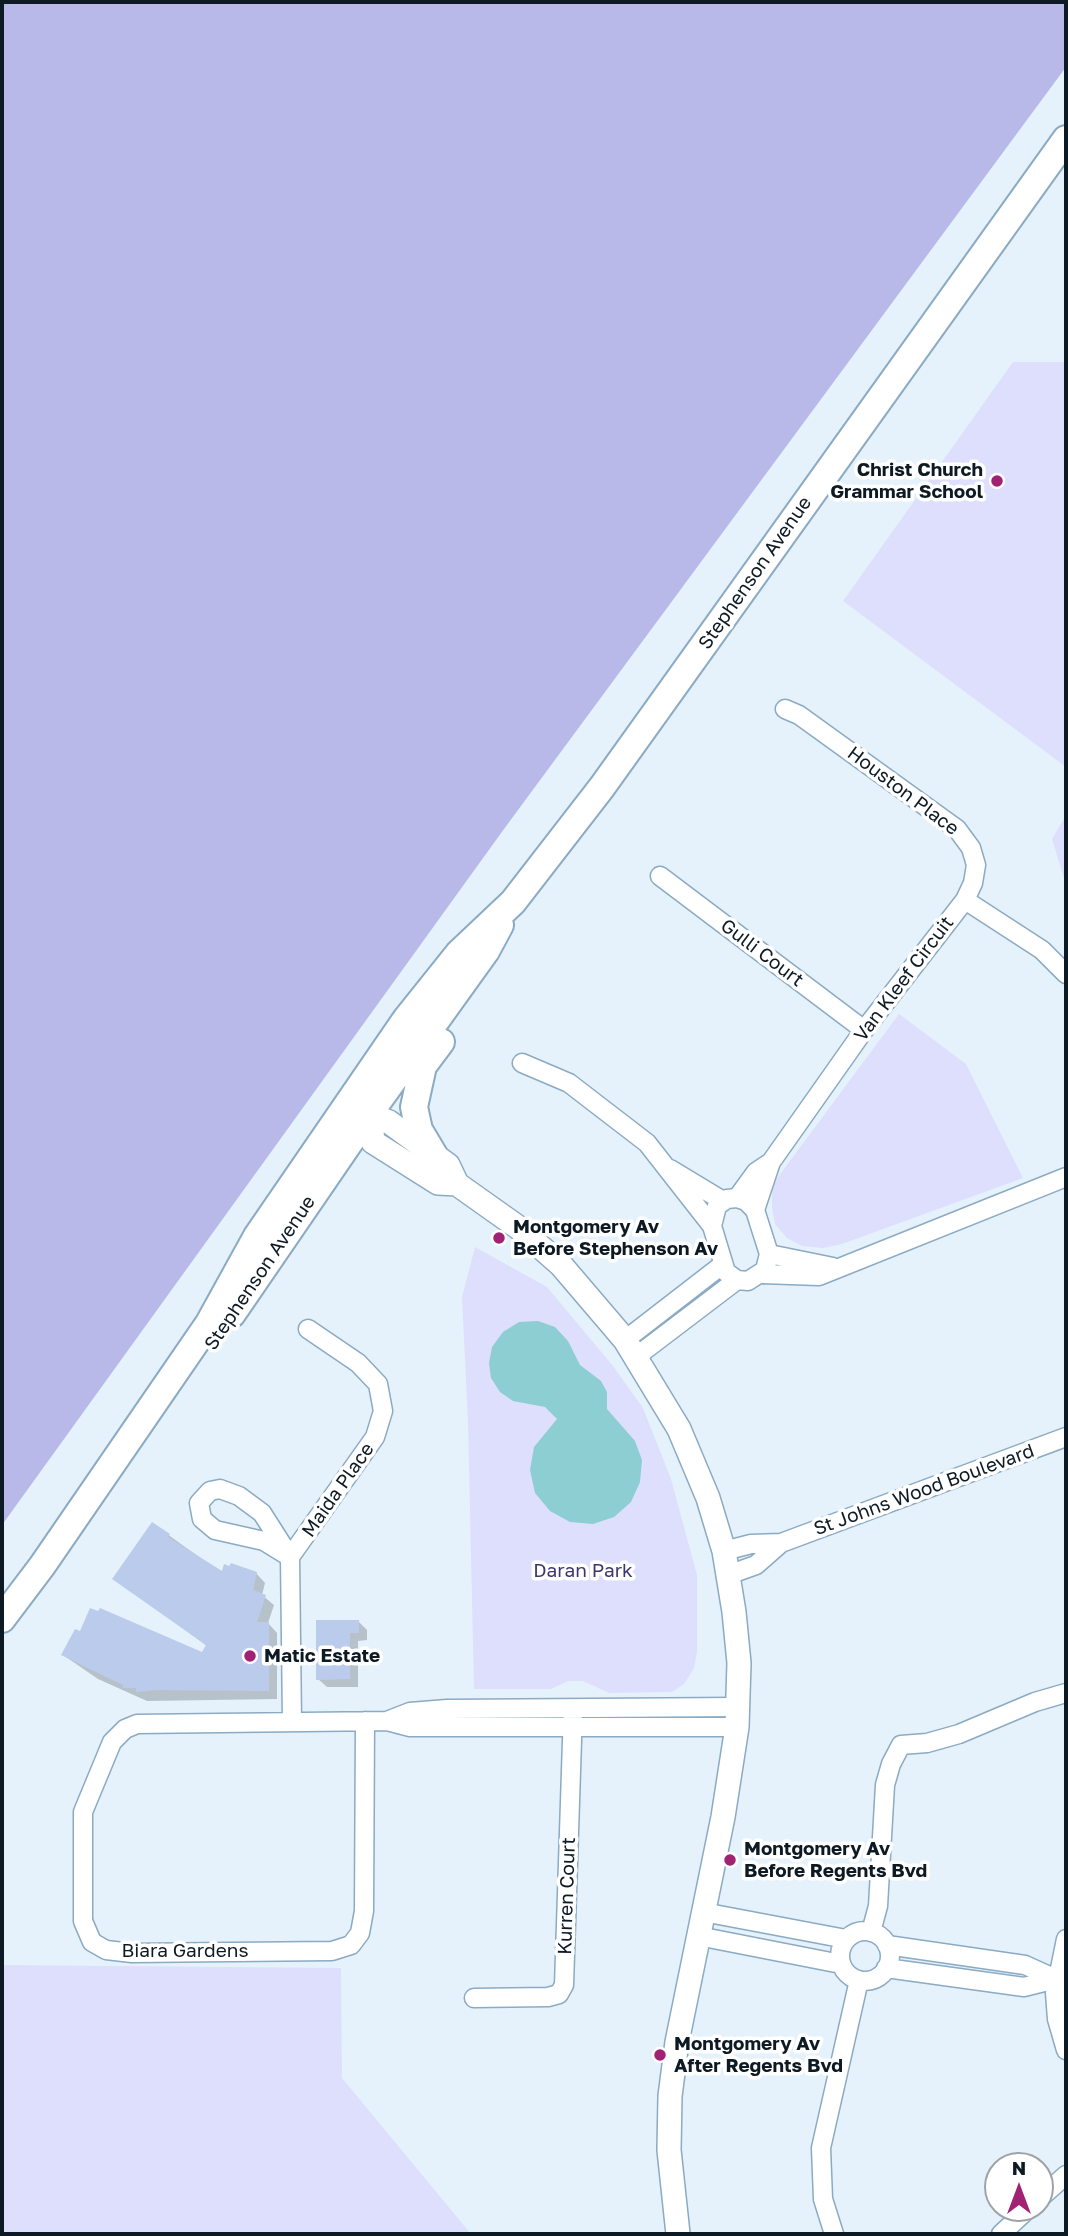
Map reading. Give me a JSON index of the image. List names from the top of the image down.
{
  "streets": {
    "main road": ["Stephenson Avenue"],
    "street": [
      "Houston Place",
      "Gulli Court",
      "Van Kleef Circuit",
      "Maida Place",
      "St Johns Wood Boulevard",
      "Kurren Court",
      "Biara Gardens"
    ]
  },
  "crossings": [
    ["Houston Place", "Van Kleef Circuit"],
    ["Gulli Court", "Van Kleef Circuit"],
    ["Kurren Court", "Biara Gardens"]
  ],
  "parks": ["Daran Park"],
  "places": [
    "Christ Church Grammar School",
    "Montgomery Av Before Stephenson Av",
    "Matic Estate",
    "Montgomery Av Before Regents Bvd",
    "Montgomery Av After Regents Bvd"
  ],
  "north": "top"
}
